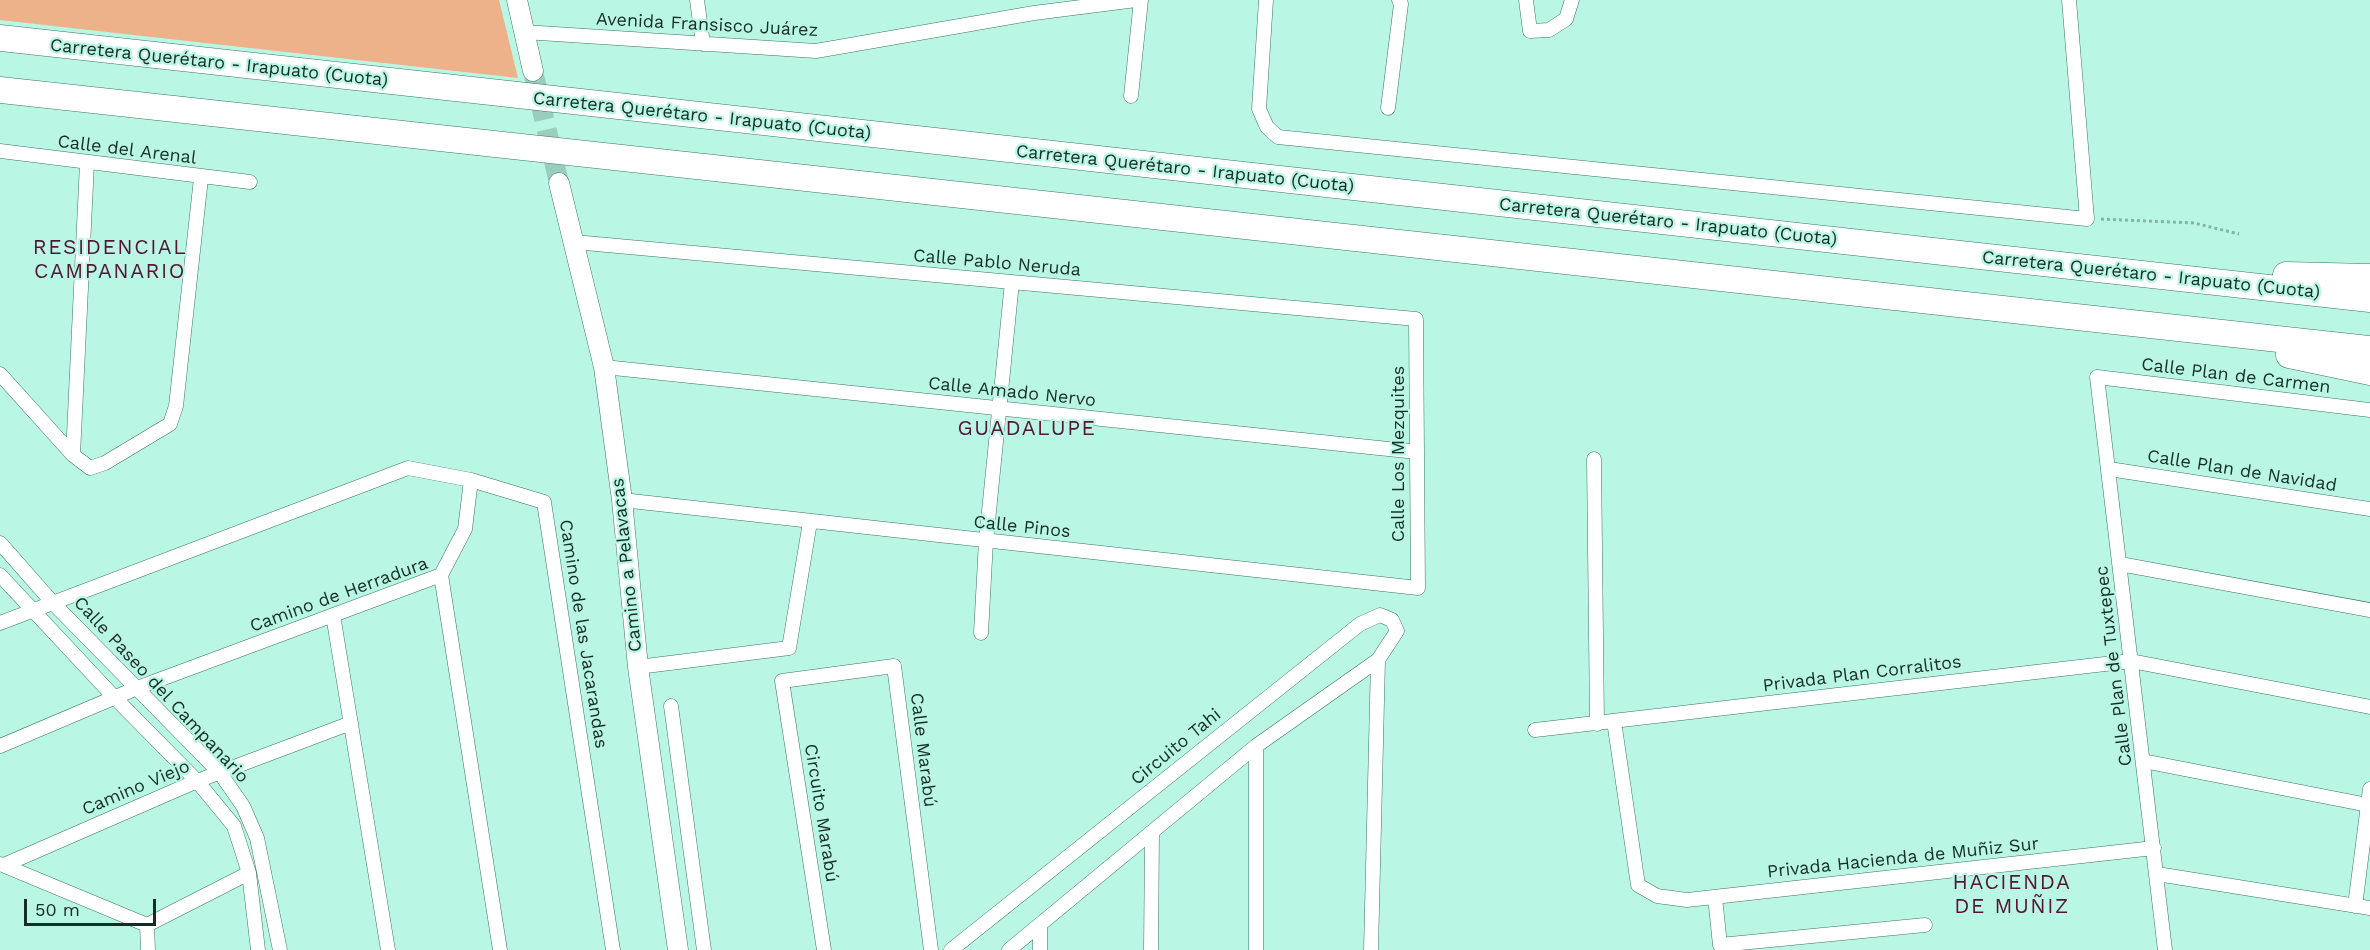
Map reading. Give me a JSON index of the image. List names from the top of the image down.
{
  "streets": {
    "highway": ["Carretera Querétaro - Irapuato (Cuota)"],
    "street": [
      "Avenida Fransisco Juárez",
      "Calle del Arenal",
      "Calle Pablo Neruda",
      "Calle Plan de Carmen",
      "Calle Amado Nervo",
      "Calle Los Mezquites",
      "Calle Plan de Navidad",
      "Calle Pinos",
      "Camino a Pelavacas",
      "Camino de Herradura",
      "Camino de las Jacarandas",
      "Calle Plan de Tuxtepec",
      "Privada Plan Corralitos",
      "Calle Paseo del Campanario",
      "Circuito Tahi",
      "Calle Marabú",
      "Camino Viejo",
      "Circuito Marabú",
      "Privada Hacienda de Muñiz Sur"
    ]
  },
  "crossings": [
    ["Calle Pablo Neruda", "Calle Los Mezquites"],
    ["Calle Pablo Neruda", "Camino a Pelavacas"],
    ["Calle Plan de Carmen", "Calle Plan de Tuxtepec"],
    ["Calle Amado Nervo", "Calle Los Mezquites"],
    ["Calle Amado Nervo", "Camino a Pelavacas"],
    ["Calle Los Mezquites", "Calle Pinos"],
    ["Calle Plan de Navidad", "Calle Plan de Tuxtepec"],
    ["Calle Pinos", "Camino a Pelavacas"],
    ["Camino de Herradura", "Calle Paseo del Campanario"],
    ["Camino de las Jacarandas", "Calle Paseo del Campanario"],
    ["Calle Plan de Tuxtepec", "Privada Plan Corralitos"],
    ["Calle Plan de Tuxtepec", "Privada Hacienda de Muñiz Sur"],
    ["Privada Plan Corralitos", "Privada Hacienda de Muñiz Sur"],
    ["Calle Paseo del Campanario", "Camino Viejo"],
    ["Calle Marabú", "Circuito Marabú"]
  ],
  "districts": ["RESIDENCIAL CAMPANARIO", "GUADALUPE", "HACIENDA DE MUÑIZ"],
  "scale_bar": "50 m"
}
